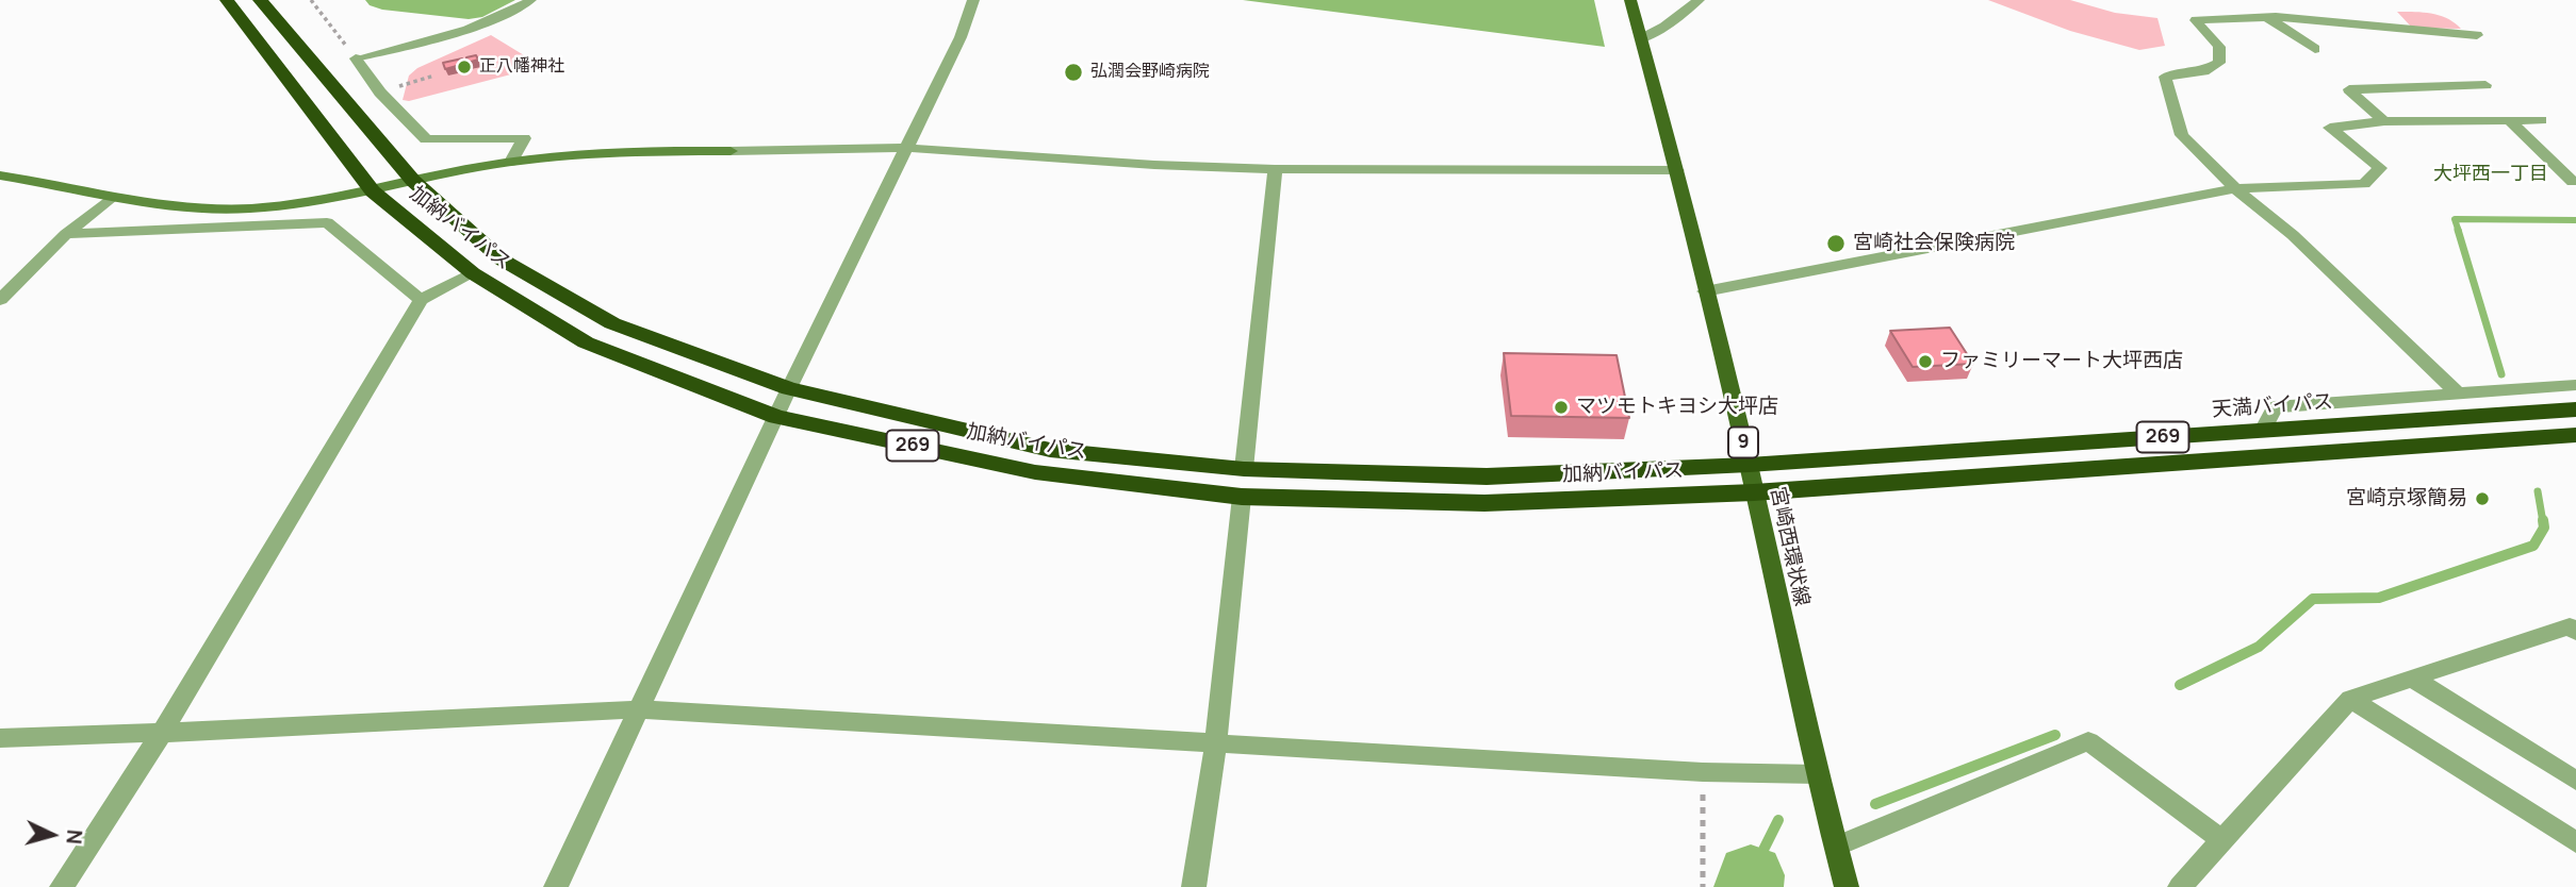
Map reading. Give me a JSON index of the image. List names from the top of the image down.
{
  "streets": {
    "highway": ["加納バイパス", "天満バイパス", "269"],
    "main road": ["9", "宮崎西環状線"]
  },
  "crossings": [
    ["加納バイパス", "天満バイパス"],
    ["加納バイパス", "269"],
    ["加納バイパス", "宮崎西環状線"],
    ["天満バイパス", "宮崎西環状線"],
    ["269", "宮崎西環状線"]
  ],
  "districts": ["大坪西一丁目"],
  "places": [
    "正八幡神社",
    "弘潤会野崎病院",
    "宮崎社会保険病院",
    "ファミリーマート大坪西店",
    "マツモトキヨシ大坪店",
    "宮崎京塚簡易"
  ],
  "north": "right"
}
